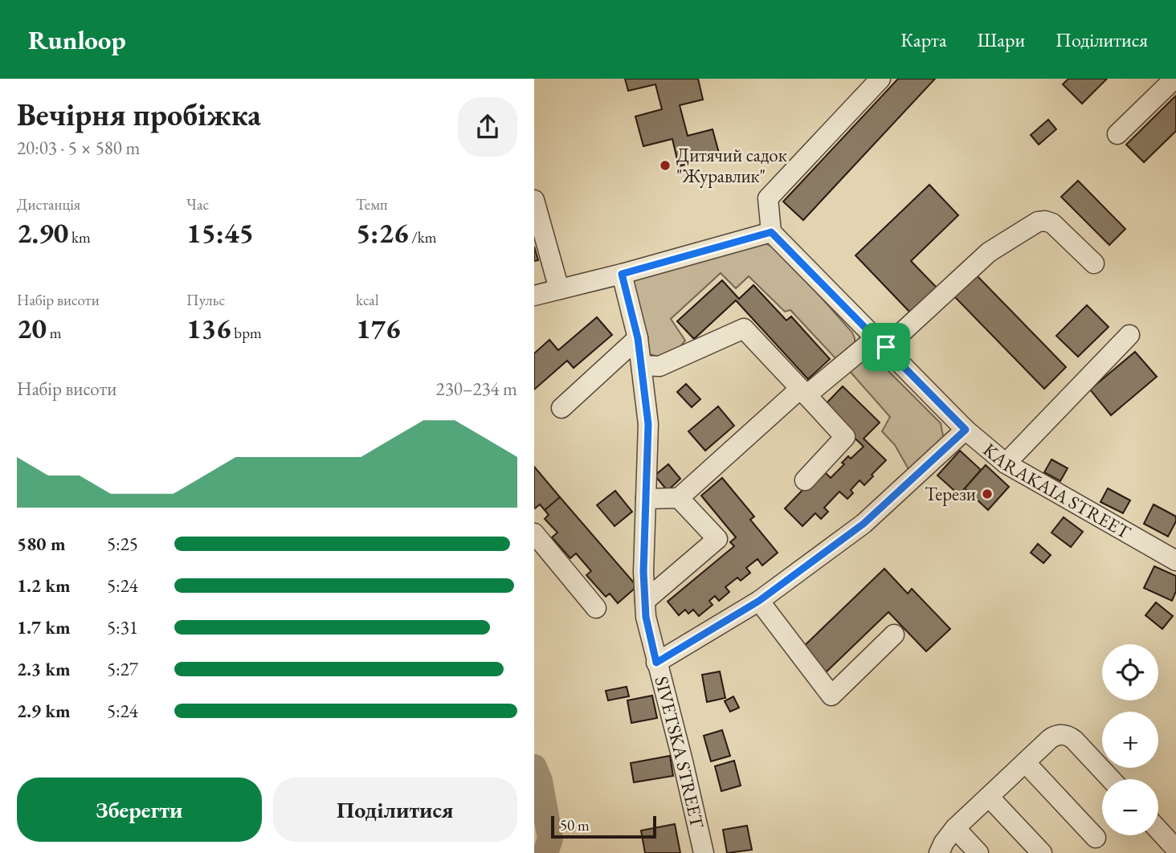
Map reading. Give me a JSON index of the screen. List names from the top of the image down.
{
  "streets": {
    "street": ["KARAKAIA STREET", "SIVETSKA STREET"]
  },
  "places": ["Дитячий садок \"Журавлик\"", "Терези"],
  "scale_bar": "50 m",
  "page": {
    "header": "Runloop",
    "nav": ["Карта", "Шари", "Поділитися"],
    "heading": ["Вечірня пробіжка", "20:03 · 5 × 580 m"],
    "stats": [
      ["Дистанція", "2.90 km"],
      ["Час", "15:45"],
      ["Темп", "5:26 /km"],
      ["Набір висоти", "20 m"],
      ["Пульс", "136 bpm"],
      ["kcal", "176"]
    ],
    "chart": ["Набір висоти", "230–234 m"],
    "list": [
      {
        "name": "580 m",
        "note": "5:25"
      },
      {
        "name": "1.2 km",
        "note": "5:24"
      },
      {
        "name": "1.7 km",
        "note": "5:31"
      },
      {
        "name": "2.3 km",
        "note": "5:27"
      },
      {
        "name": "2.9 km",
        "note": "5:24"
      }
    ],
    "map_buttons": ["+", "−"],
    "buttons": ["Зберегти", "Поділитися"],
    "scale": "50 m"
  }
}
